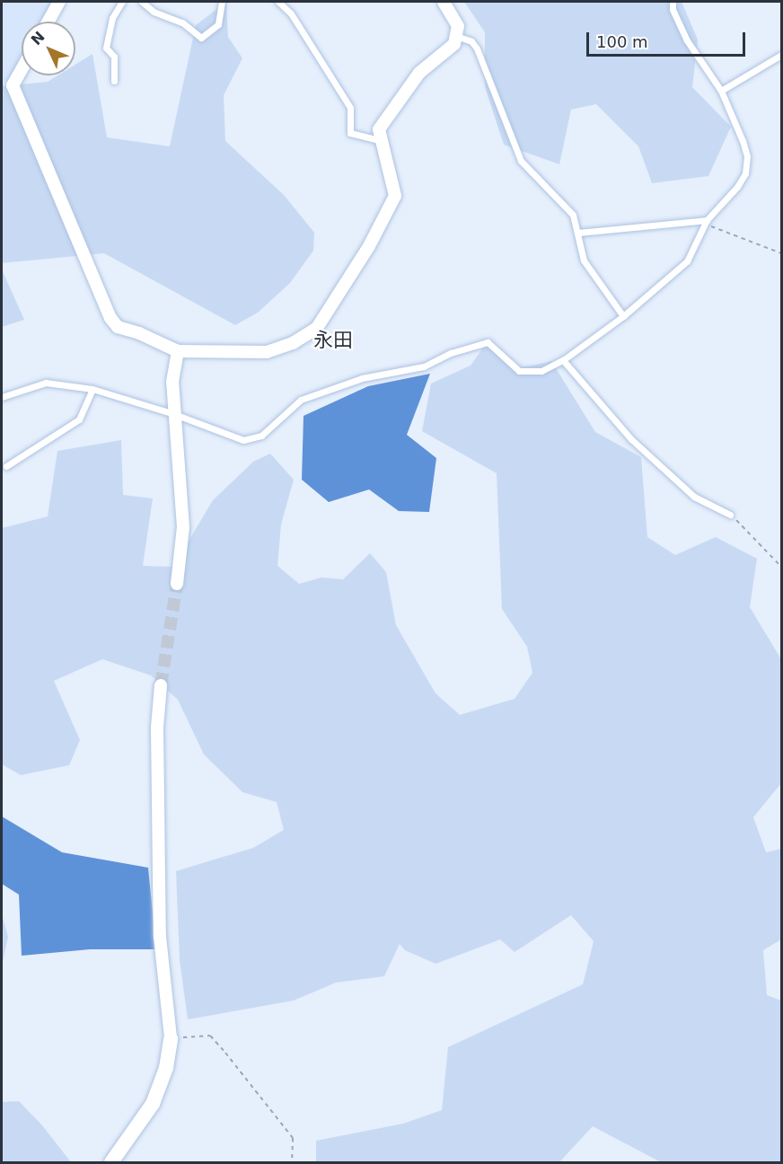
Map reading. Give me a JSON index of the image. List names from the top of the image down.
{
  "districts": ["永田"],
  "scale_bar": "100 m",
  "north": "top left"
}
